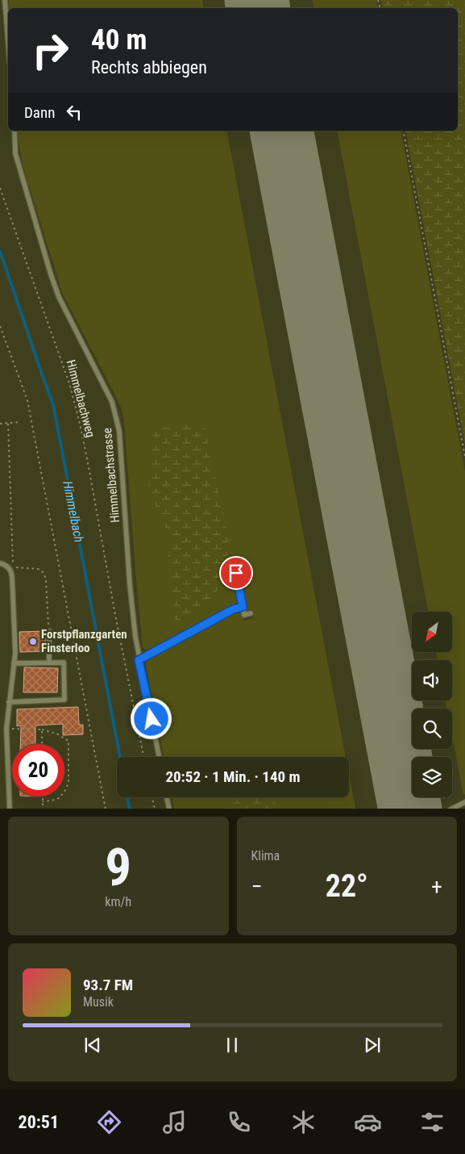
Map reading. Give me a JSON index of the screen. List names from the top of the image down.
{
  "streets": {
    "lane": ["Himmelbachstrasse"],
    "path": ["Himmelbachweg"]
  },
  "water": ["Himmelbach"],
  "places": ["Forstpflanzgarten Finsterloo"],
  "north": "bottom left",
  "page": {
    "turn": ["40 m", "Rechts abbiegen"],
    "then": "Dann",
    "limit": "20",
    "trip": "20:52 · 1 Min. · 140 m",
    "tile": [
      ["9", "km/h"],
      "Klima"
    ],
    "heat": ["−", "22°", "+"],
    "song": ["93.7 FM", "Musik"],
    "tabs": "20:51"
  }
}
